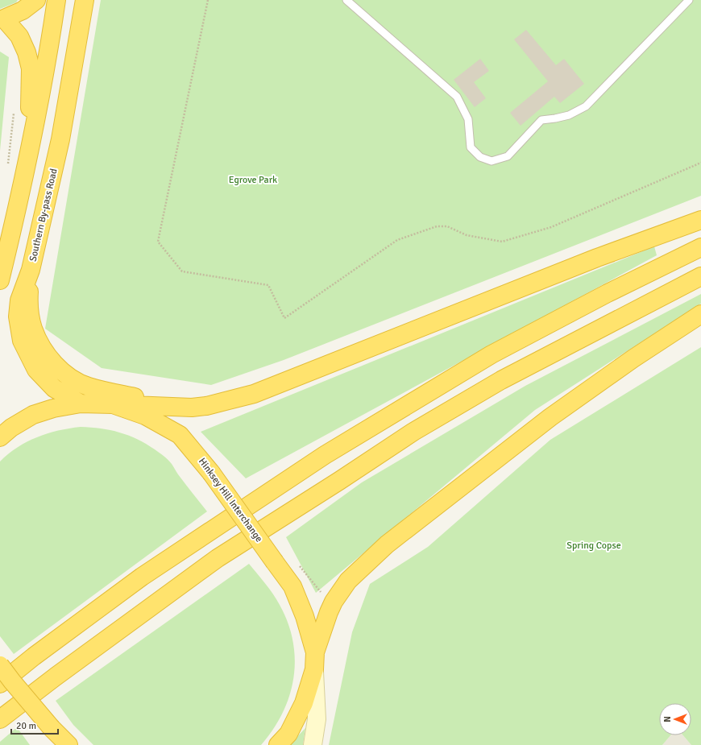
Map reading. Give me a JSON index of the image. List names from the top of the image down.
{
  "streets": {
    "highway": ["Southern By-pass Road", "Hinksey Hill Interchange"]
  },
  "crossings": [
    ["Southern By-pass Road", "Hinksey Hill Interchange"]
  ],
  "parks": ["Egrove Park", "Spring Copse"],
  "scale_bar": "20 m",
  "north": "left"
}
